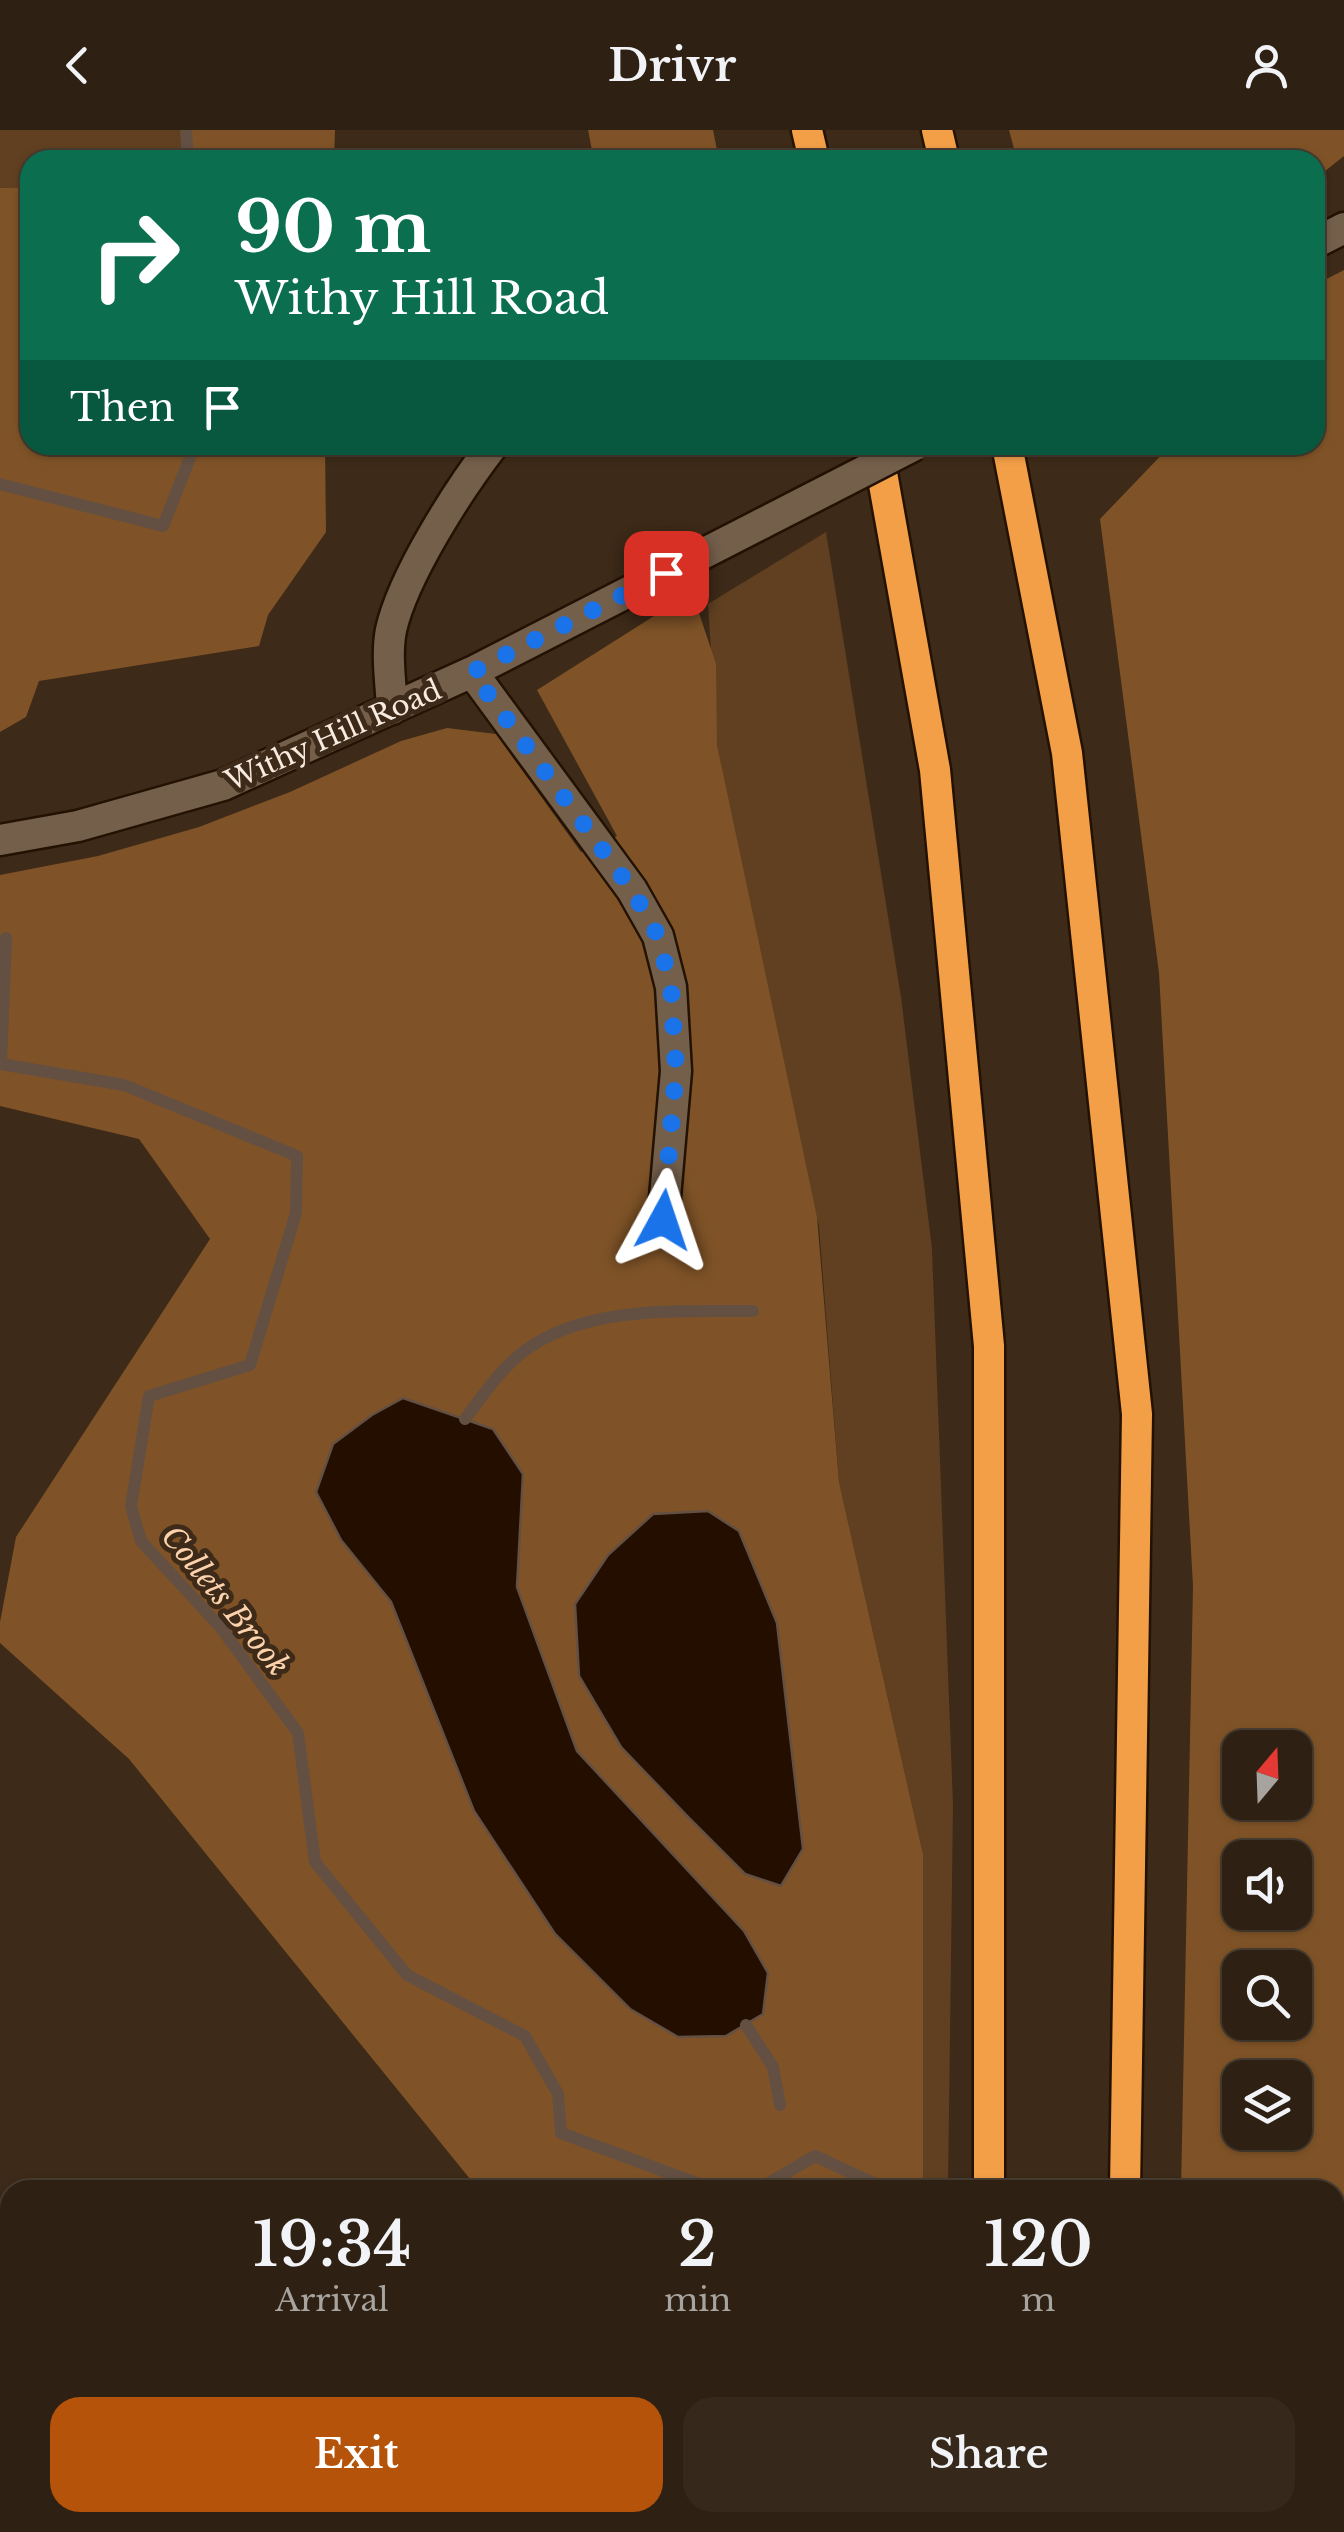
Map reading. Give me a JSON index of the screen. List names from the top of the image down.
{
  "streets": {
    "street": ["Withy Hill Road"]
  },
  "water": ["Collets Brook"],
  "north": "top",
  "page": {
    "header": "Drivr",
    "turn": ["90 m", "Withy Hill Road"],
    "then": "Then",
    "eta": [
      "19:34",
      "Arrival",
      "2",
      "min",
      "120",
      "m"
    ],
    "buttons": ["Exit", "Share"]
  }
}
